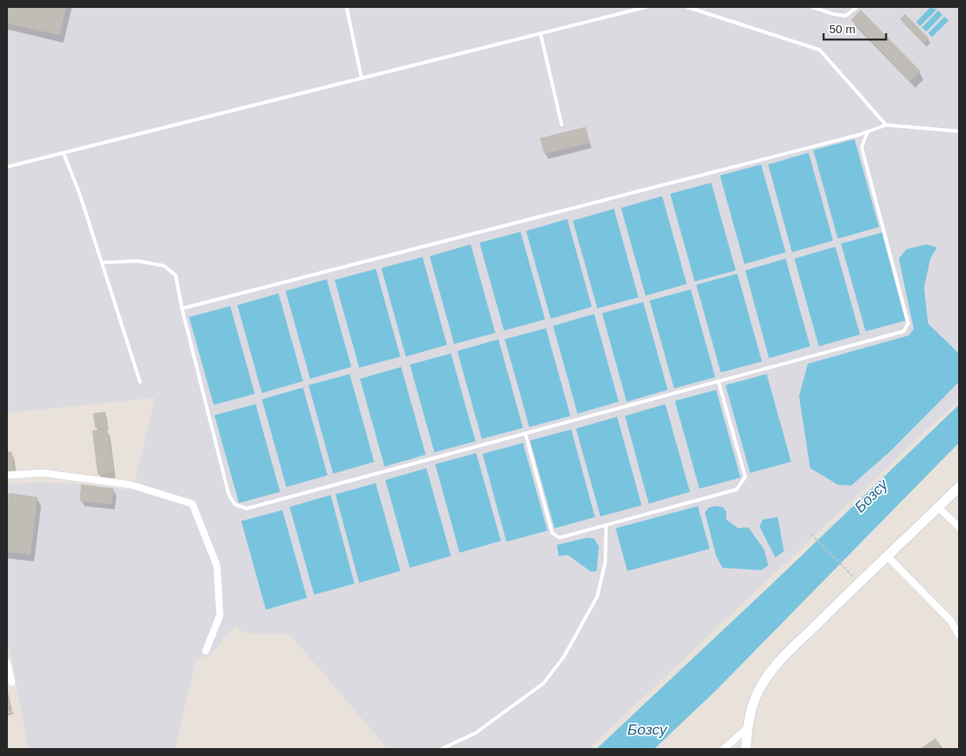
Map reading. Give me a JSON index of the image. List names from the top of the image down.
{
  "water": ["Бозсу"],
  "scale_bar": "50 m"
}
